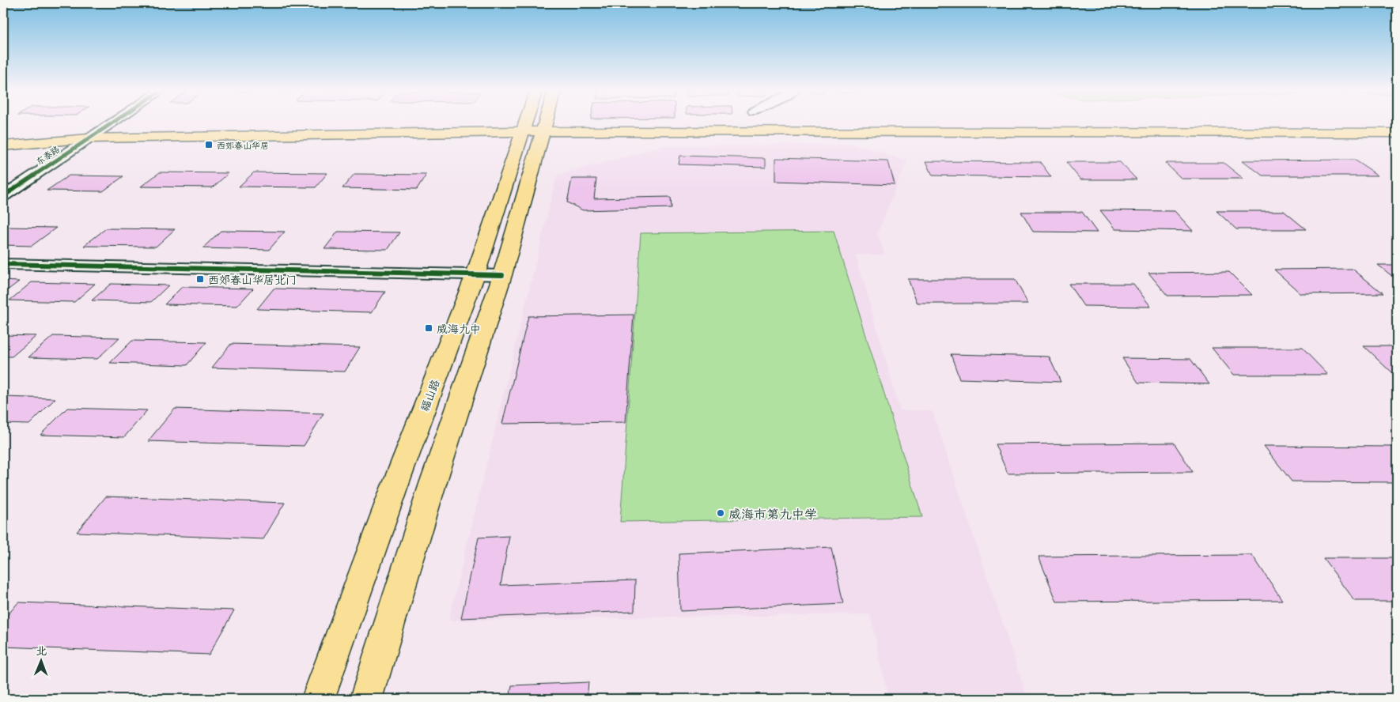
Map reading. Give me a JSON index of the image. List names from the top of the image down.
{
  "streets": {
    "main road": ["福山路"],
    "street": ["东泰路"]
  },
  "places": {
    "transit": ["西郊春山华居", "西郊春山华居北门", "威海九中"],
    "other": ["威海市第九中学"]
  },
  "north": "top"
}
